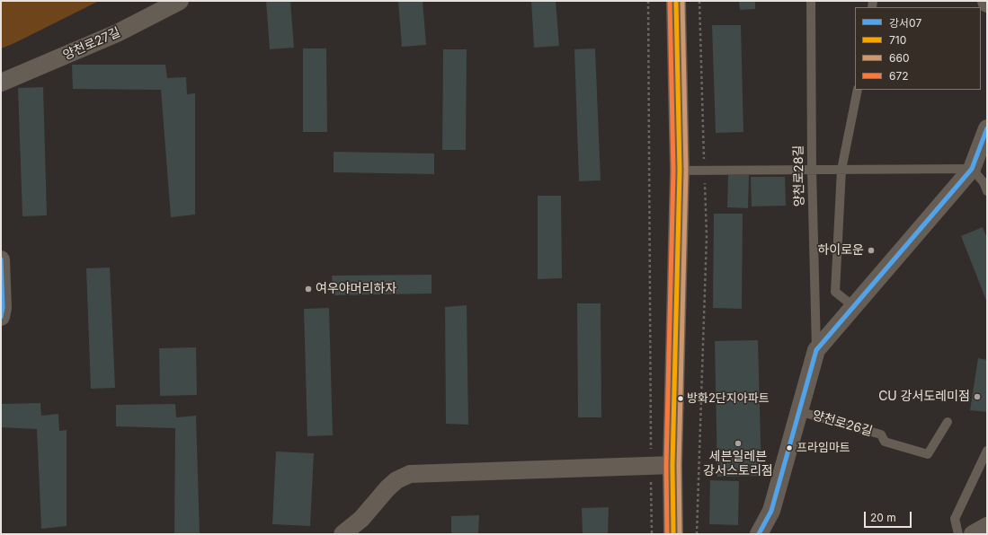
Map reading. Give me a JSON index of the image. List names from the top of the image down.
{
  "streets": {
    "street": ["양천로27길", "양천로26길"],
    "lane": ["양천로28길"]
  },
  "crossings": [
    ["양천로28길", "양천로26길"]
  ],
  "places": [
    "하이로운",
    "여우야머리하자",
    "CU 강서도레미점",
    "방화2단지아파트",
    "세븐일레븐 강서스토리점",
    "프라임마트"
  ],
  "lines": [
    "transit line 710",
    "transit line 660",
    "transit line 672",
    "transit line 강서07"
  ],
  "legend": [
    "강서07",
    "710",
    "660",
    "672"
  ],
  "scale_bar": "20 m"
}
